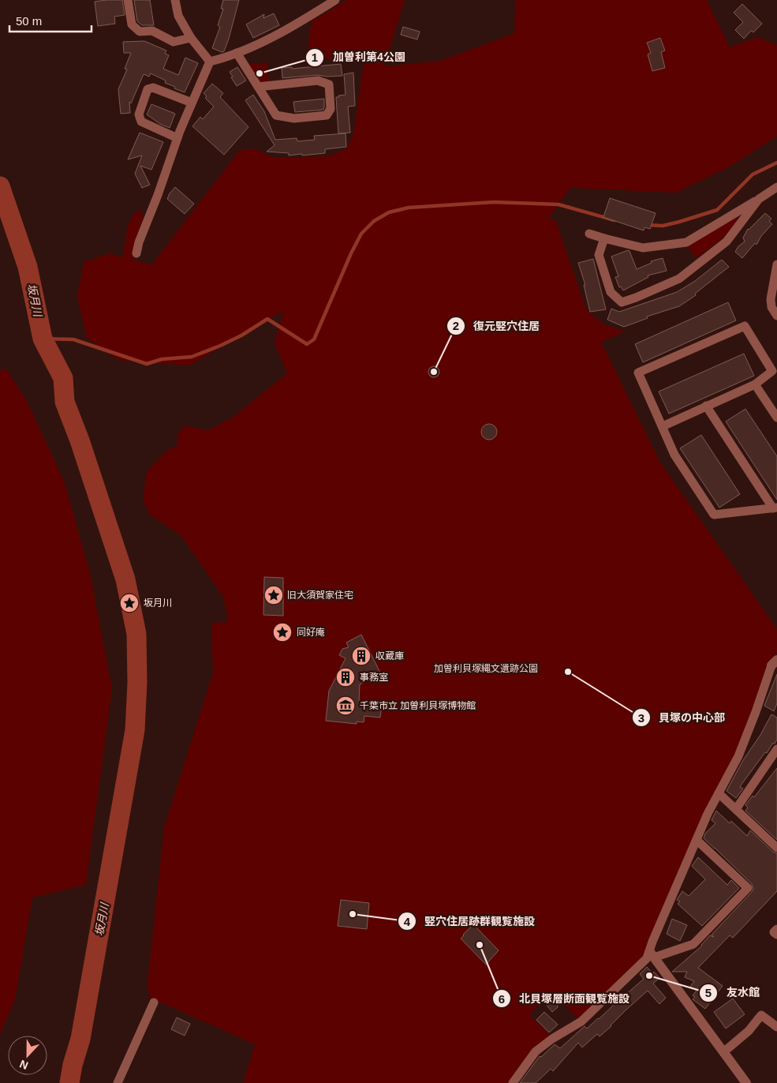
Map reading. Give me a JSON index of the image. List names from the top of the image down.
{
  "water": ["坂月川"],
  "parks": ["加曽利貝塚縄文遺跡公園"],
  "places": {
    "other": [
      "加曽利第4公園",
      "復元竪穴住居",
      "貝塚の中心部",
      "竪穴住居跡群観覧施設",
      "北貝塚層断面観覧施設",
      "友水館"
    ],
    "place": ["旧大須賀家住宅", "坂月川", "同好庵"],
    "building": ["収蔵庫", "事務室"],
    "museum": ["千葉市立 加曽利貝塚博物館"]
  },
  "scale_bar": "50 m",
  "north": "bottom"
}
